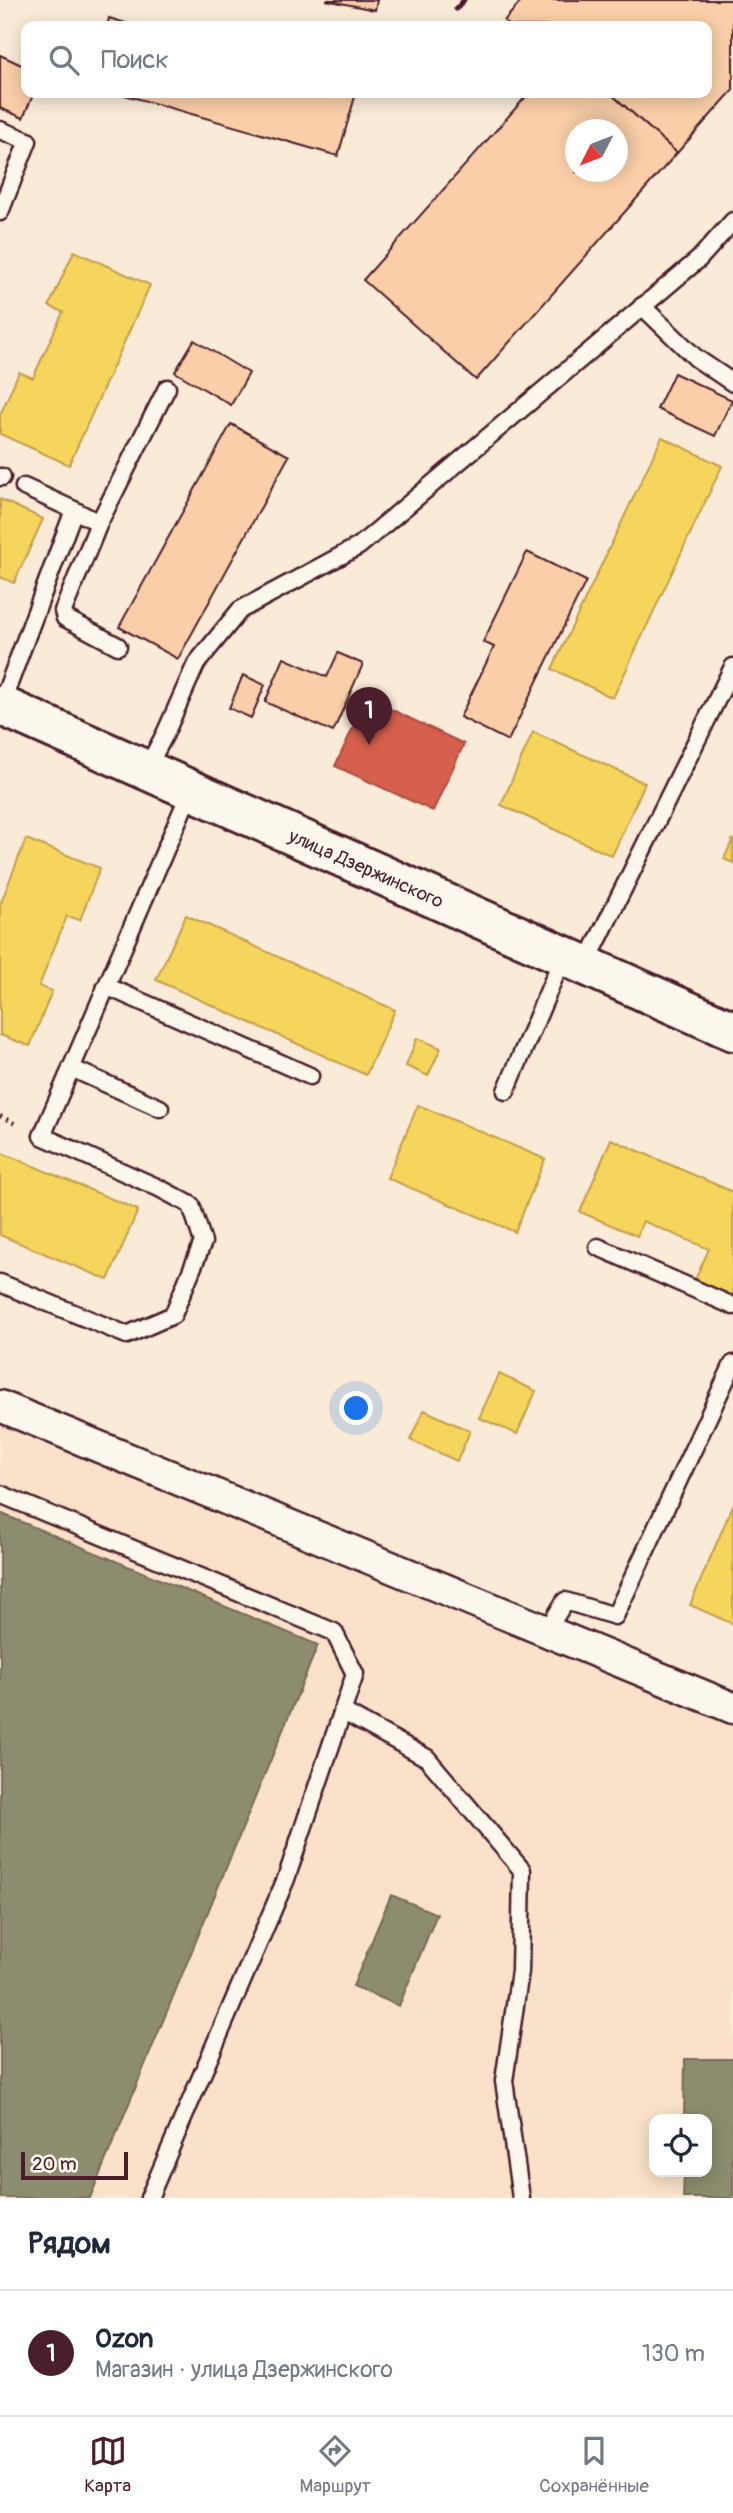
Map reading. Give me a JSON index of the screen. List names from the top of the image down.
{
  "streets": {
    "main road": ["улица Дзержинского"]
  },
  "scale_bar": "20 m",
  "north": "bottom left",
  "page": {
    "search": "Поиск",
    "pins": "1",
    "scale": "20 m",
    "heading": "Рядом",
    "list": [
      {
        "mark": "1",
        "name": "Ozon",
        "note": "Магазин · улица Дзержинского",
        "value": "130 m"
      }
    ],
    "nav": ["Карта", "Маршрут", "Сохранённые"]
  }
}
